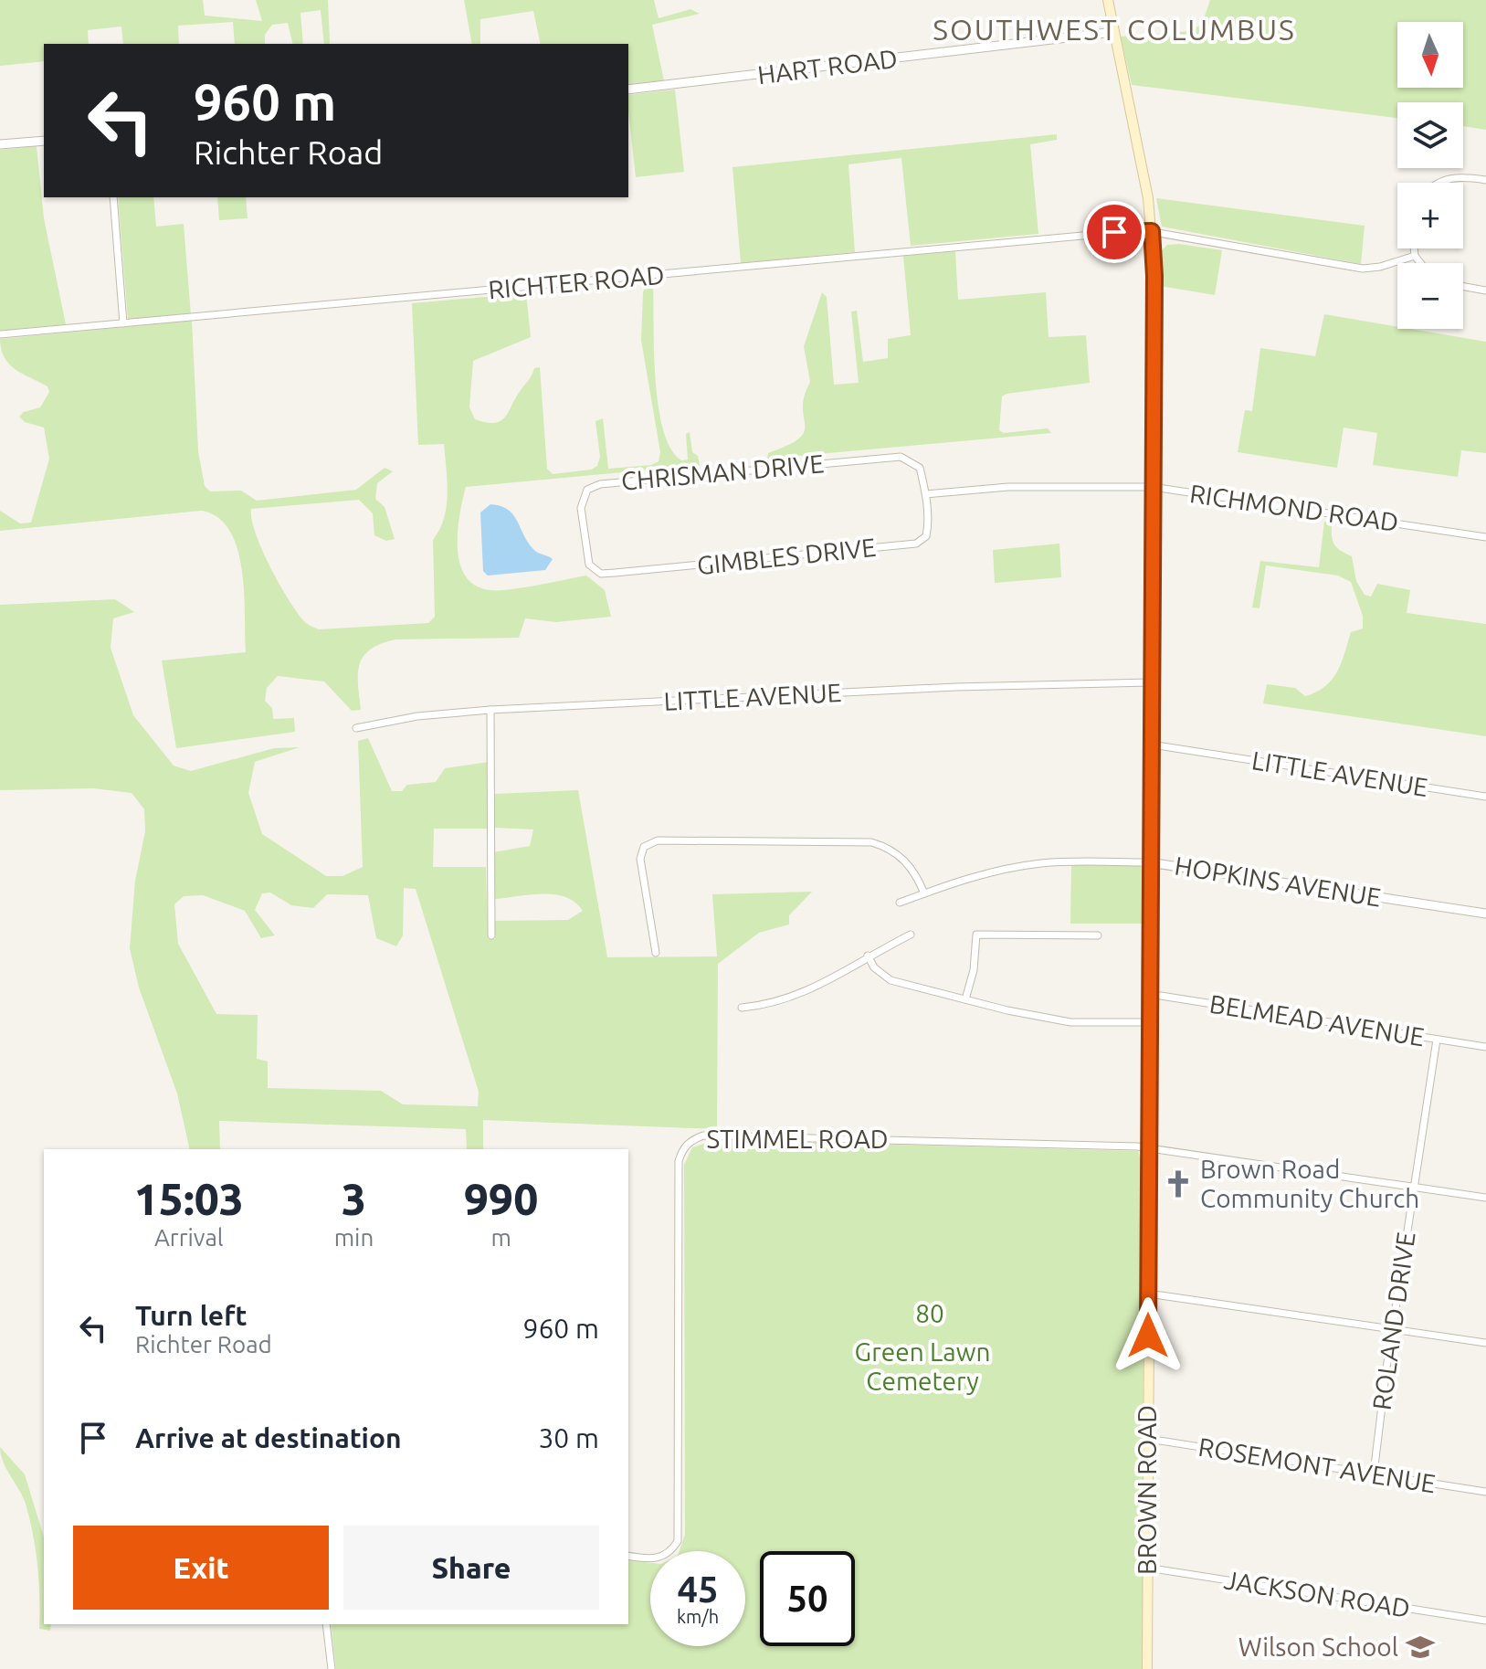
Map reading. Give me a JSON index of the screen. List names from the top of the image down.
{
  "streets": {
    "main road": ["BROWN ROAD"],
    "street": [
      "HART ROAD",
      "RICHTER ROAD",
      "CHRISMAN DRIVE",
      "RICHMOND ROAD",
      "GIMBLES DRIVE",
      "LITTLE AVENUE",
      "HOPKINS AVENUE",
      "BELMEAD AVENUE",
      "STIMMEL ROAD",
      "ROLAND DRIVE",
      "ROSEMONT AVENUE",
      "JACKSON ROAD"
    ]
  },
  "crossings": [
    ["HART ROAD", "BROWN ROAD"],
    ["RICHTER ROAD", "BROWN ROAD"],
    ["CHRISMAN DRIVE", "RICHMOND ROAD"],
    ["CHRISMAN DRIVE", "GIMBLES DRIVE"],
    ["RICHMOND ROAD", "GIMBLES DRIVE"],
    ["RICHMOND ROAD", "BROWN ROAD"],
    ["LITTLE AVENUE", "BROWN ROAD"],
    ["HOPKINS AVENUE", "BROWN ROAD"],
    ["BELMEAD AVENUE", "ROLAND DRIVE"],
    ["BELMEAD AVENUE", "BROWN ROAD"],
    ["STIMMEL ROAD", "BROWN ROAD"],
    ["ROLAND DRIVE", "ROSEMONT AVENUE"],
    ["ROSEMONT AVENUE", "BROWN ROAD"],
    ["BROWN ROAD", "JACKSON ROAD"]
  ],
  "districts": ["SOUTHWEST COLUMBUS"],
  "parks": ["80", "Green Lawn Cemetery"],
  "places": {
    "church": ["Brown Road Community Church"],
    "school or university": ["Wilson School"]
  },
  "north": "bottom",
  "page": {
    "map_buttons": ["+", "−"],
    "turn": ["960 m", "Richter Road"],
    "eta": [
      "15:03",
      "Arrival",
      "3",
      "min",
      "990",
      "m"
    ],
    "list": [
      {
        "name": "Turn left",
        "note": "Richter Road",
        "value": "960 m"
      },
      {
        "name": "Arrive at destination",
        "value": "30 m"
      }
    ],
    "buttons": ["Exit", "Share"],
    "speed": "45 km/h",
    "limit": "50"
  }
}
